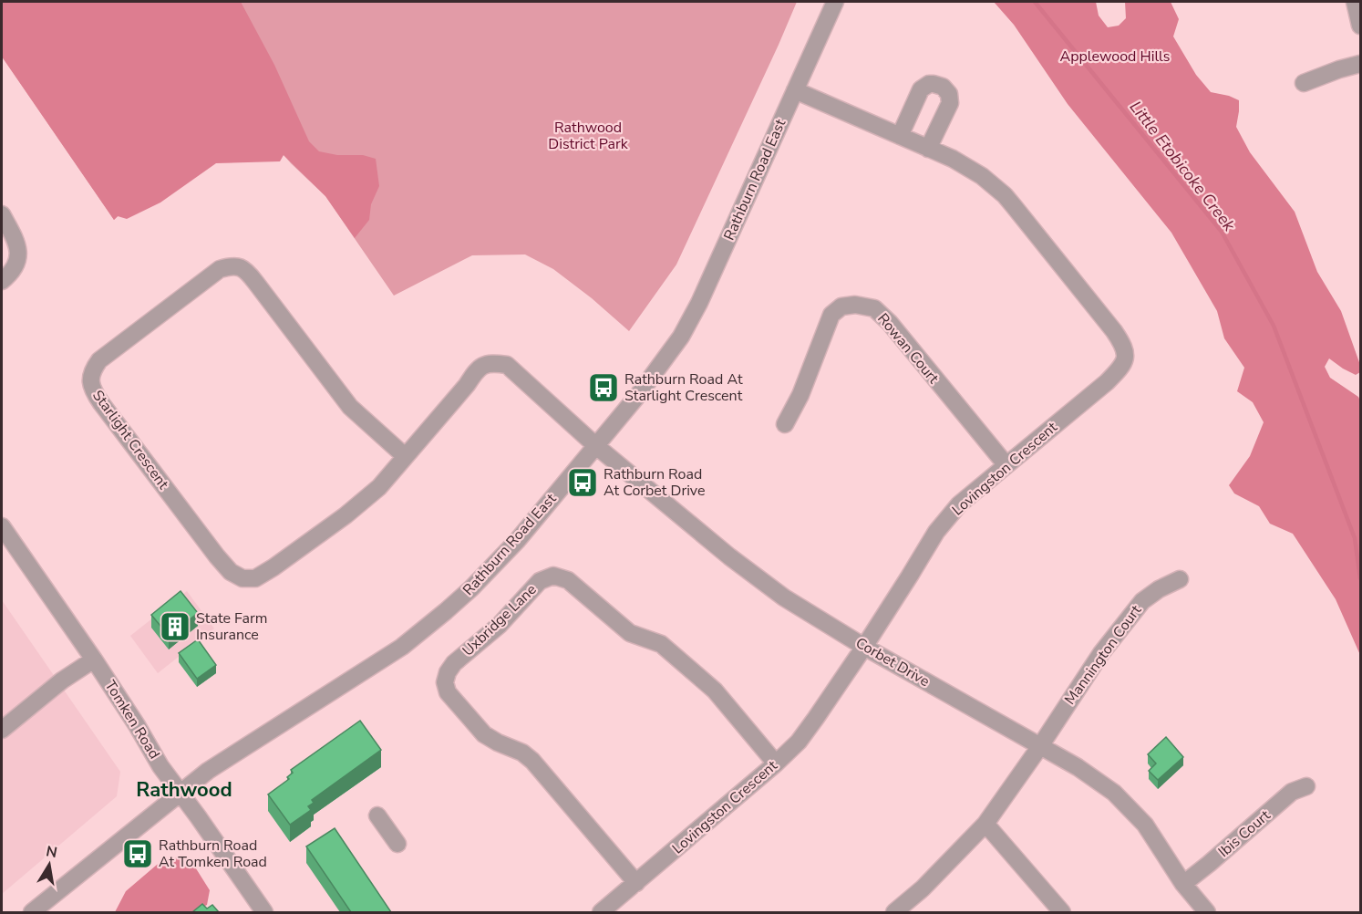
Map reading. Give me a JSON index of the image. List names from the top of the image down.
{
  "streets": {
    "street": [
      "Rathburn Road East",
      "Rowan Court",
      "Starlight Crescent",
      "Lovingston Crescent",
      "Uxbridge Lane",
      "Mannington Court",
      "Corbet Drive",
      "Tomken Road",
      "Ibis Court"
    ]
  },
  "crossings": [
    ["Rathburn Road East", "Lovingston Crescent"],
    ["Rathburn Road East", "Corbet Drive"],
    ["Rathburn Road East", "Tomken Road"],
    ["Rowan Court", "Lovingston Crescent"],
    ["Starlight Crescent", "Corbet Drive"],
    ["Lovingston Crescent", "Uxbridge Lane"],
    ["Lovingston Crescent", "Corbet Drive"],
    ["Mannington Court", "Corbet Drive"],
    ["Corbet Drive", "Ibis Court"]
  ],
  "districts": ["Rathwood"],
  "water": ["Little Etobicoke Creek"],
  "parks": ["Applewood Hills", "Rathwood District Park"],
  "places": {
    "bus stop": ["Rathburn Road At Starlight Crescent", "Rathburn Road At Corbet Drive", "Rathburn Road At Tomken Road"],
    "building": ["State Farm Insurance"]
  },
  "north": "top"
}
